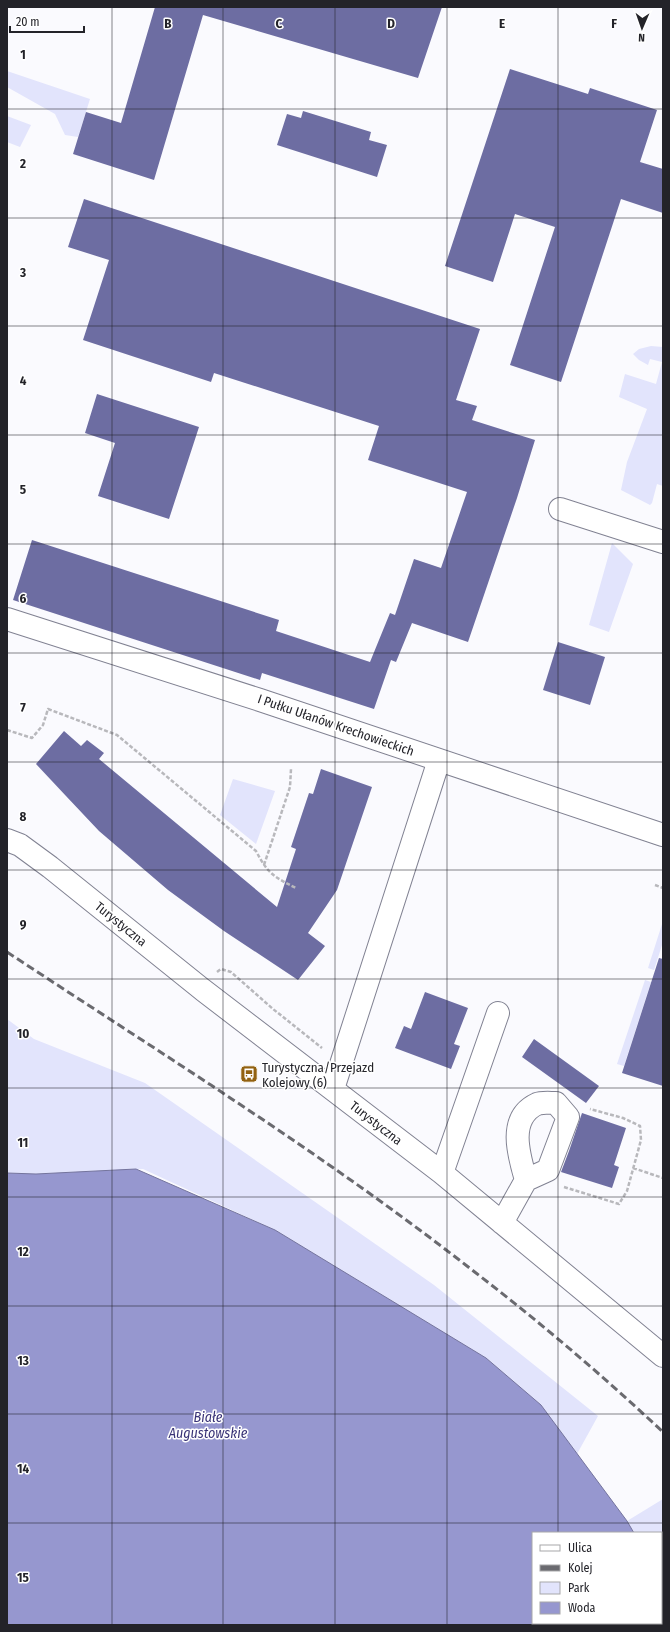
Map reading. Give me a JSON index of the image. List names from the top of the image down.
{
  "streets": {
    "street": ["I Pułku Ułanów Krechowieckich", "Turystyczna"]
  },
  "water": ["Białe Augustowskie"],
  "places": {
    "bus stop": ["Turystyczna/Przejazd Kolejowy (6)"]
  },
  "legend": [
    "Ulica",
    "Kolej",
    "Park",
    "Woda"
  ],
  "scale_bar": "20 m",
  "north": "bottom",
  "grid": {
    "columns": [
      "B",
      "C",
      "D",
      "E",
      "F"
    ],
    "rows": [
      "1",
      "2",
      "3",
      "4",
      "5",
      "6",
      "7",
      "8",
      "9",
      "10",
      "11",
      "12",
      "13",
      "14",
      "15"
    ]
  }
}
